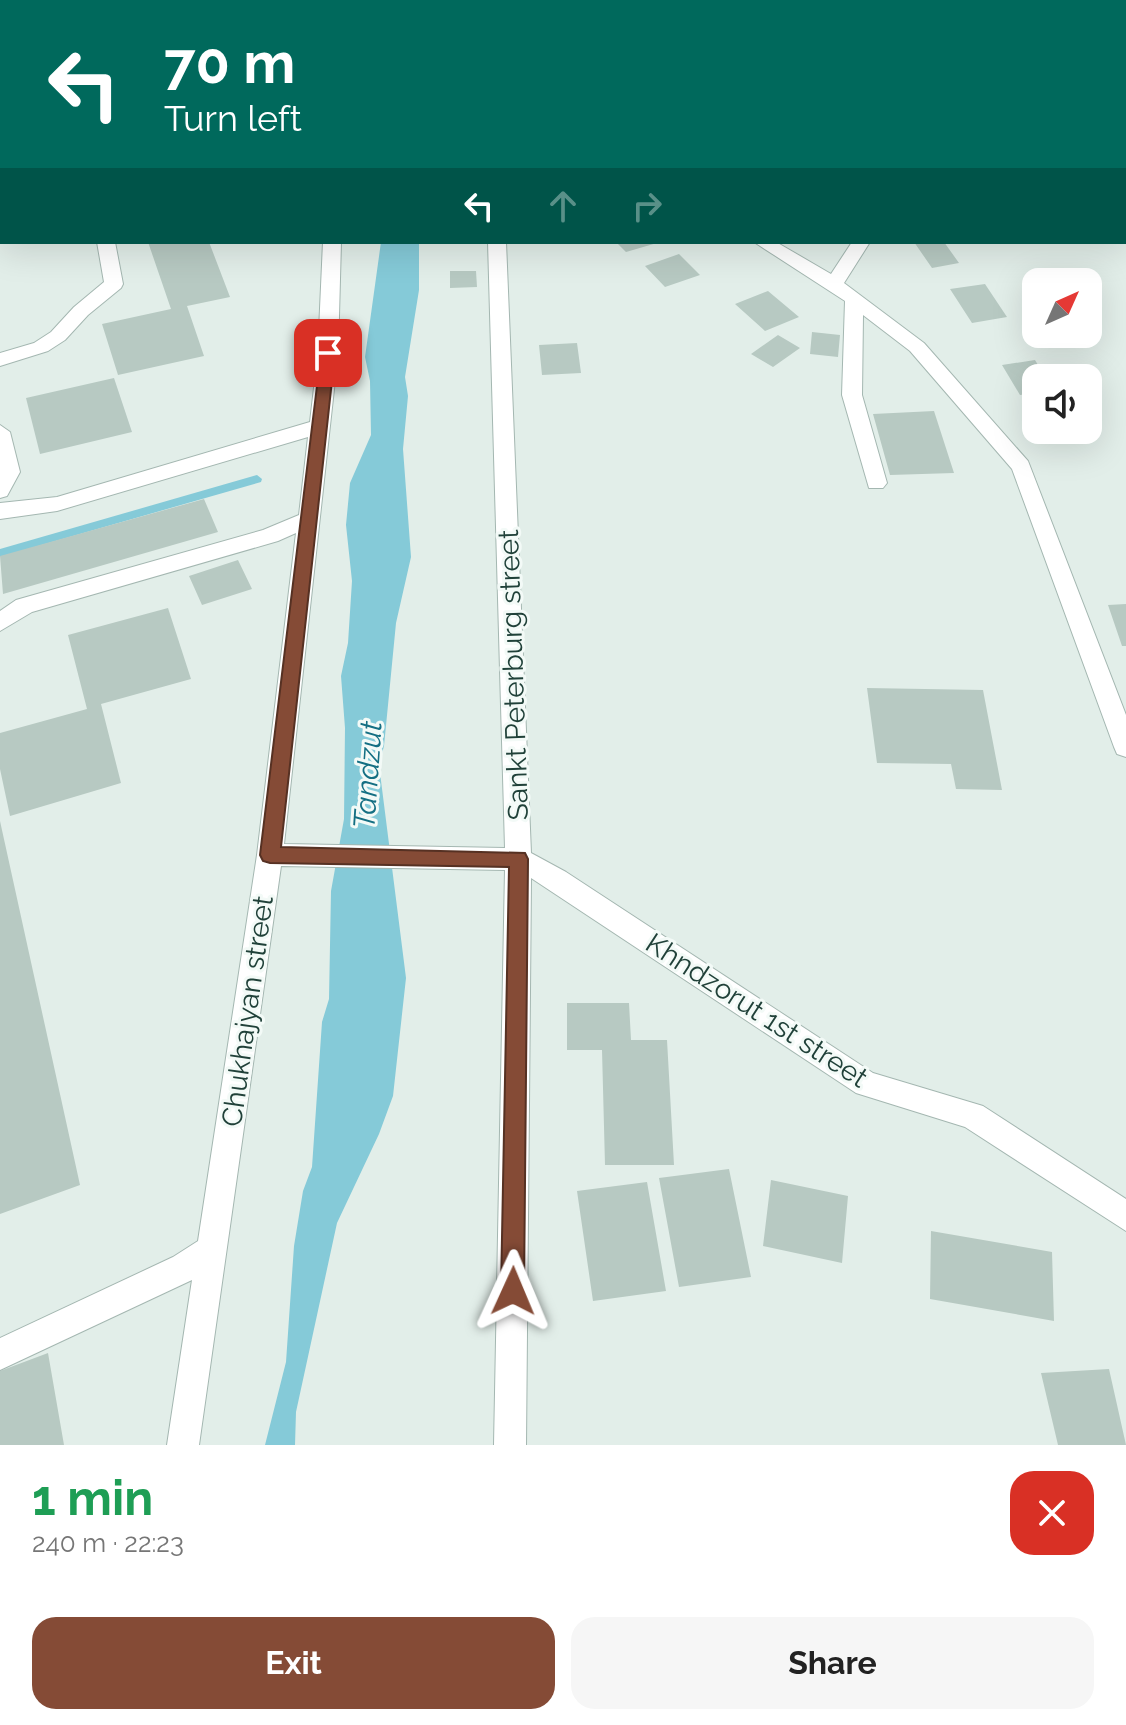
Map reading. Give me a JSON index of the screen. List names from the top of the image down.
{
  "streets": {
    "street": ["Sankt Peterburg street", "Khndzorut 1st street", "Chukhajyan street"]
  },
  "crossings": [
    ["Sankt Peterburg street", "Khndzorut 1st street"]
  ],
  "water": ["Tandzut"],
  "north": "top right",
  "page": {
    "turn": ["70 m", "Turn left"],
    "heading": ["1 min", "240 m · 22:23"],
    "buttons": ["Exit", "Share"]
  }
}
